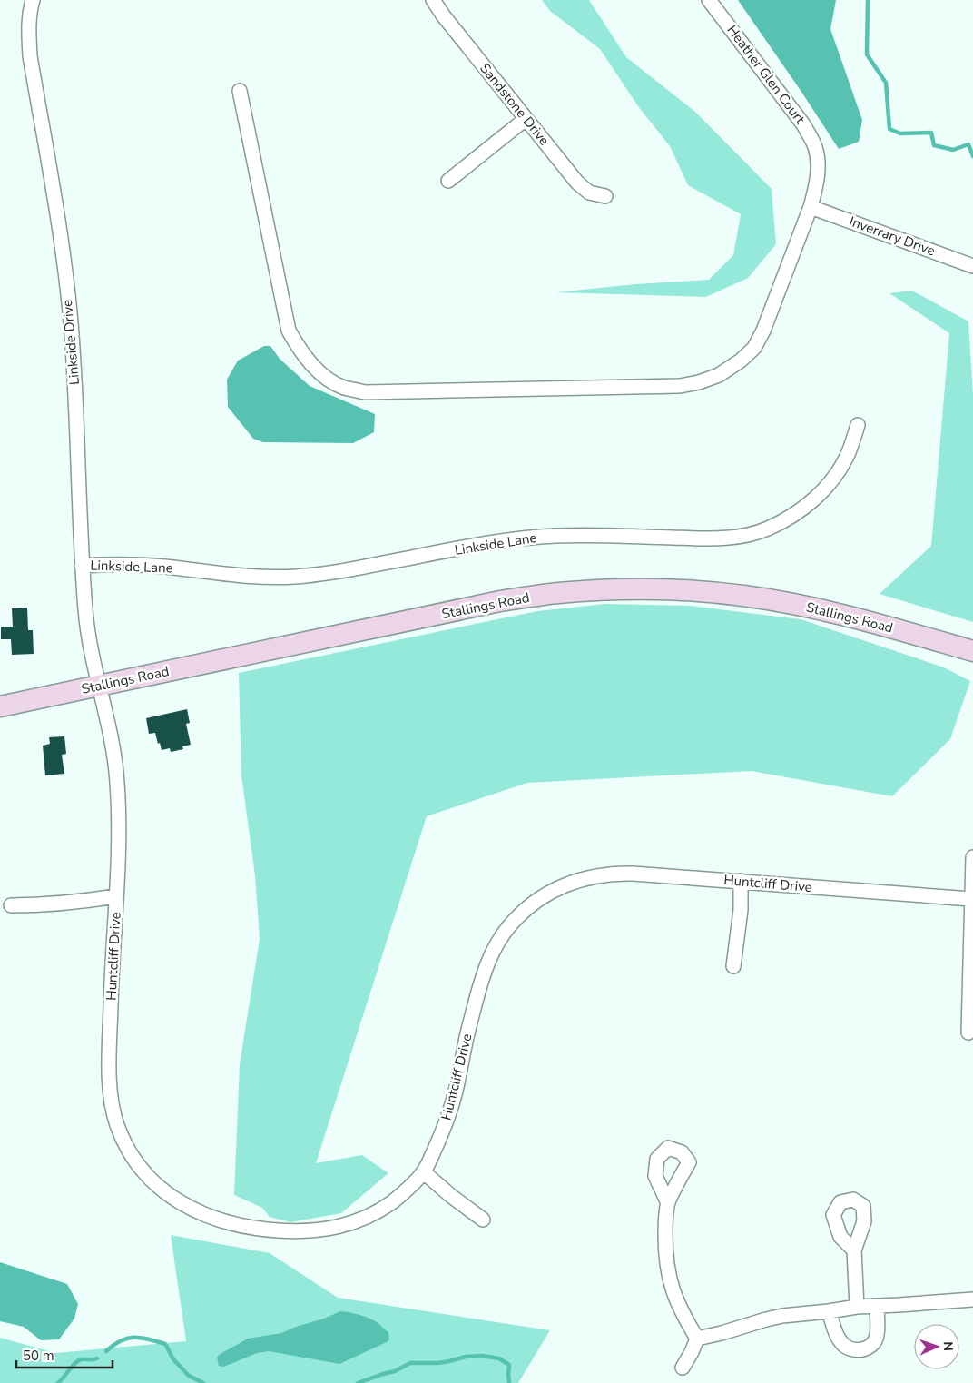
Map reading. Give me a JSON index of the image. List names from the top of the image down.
{
  "streets": {
    "street": [
      "Heather Glen Court",
      "Sandstone Drive",
      "Inverrary Drive",
      "Linkside Drive",
      "Linkside Lane",
      "Stallings Road",
      "Huntcliff Drive"
    ]
  },
  "crossings": [
    ["Heather Glen Court", "Inverrary Drive"],
    ["Linkside Drive", "Linkside Lane"],
    ["Linkside Drive", "Stallings Road"],
    ["Linkside Drive", "Huntcliff Drive"],
    ["Stallings Road", "Huntcliff Drive"]
  ],
  "scale_bar": "50 m",
  "north": "right"
}
